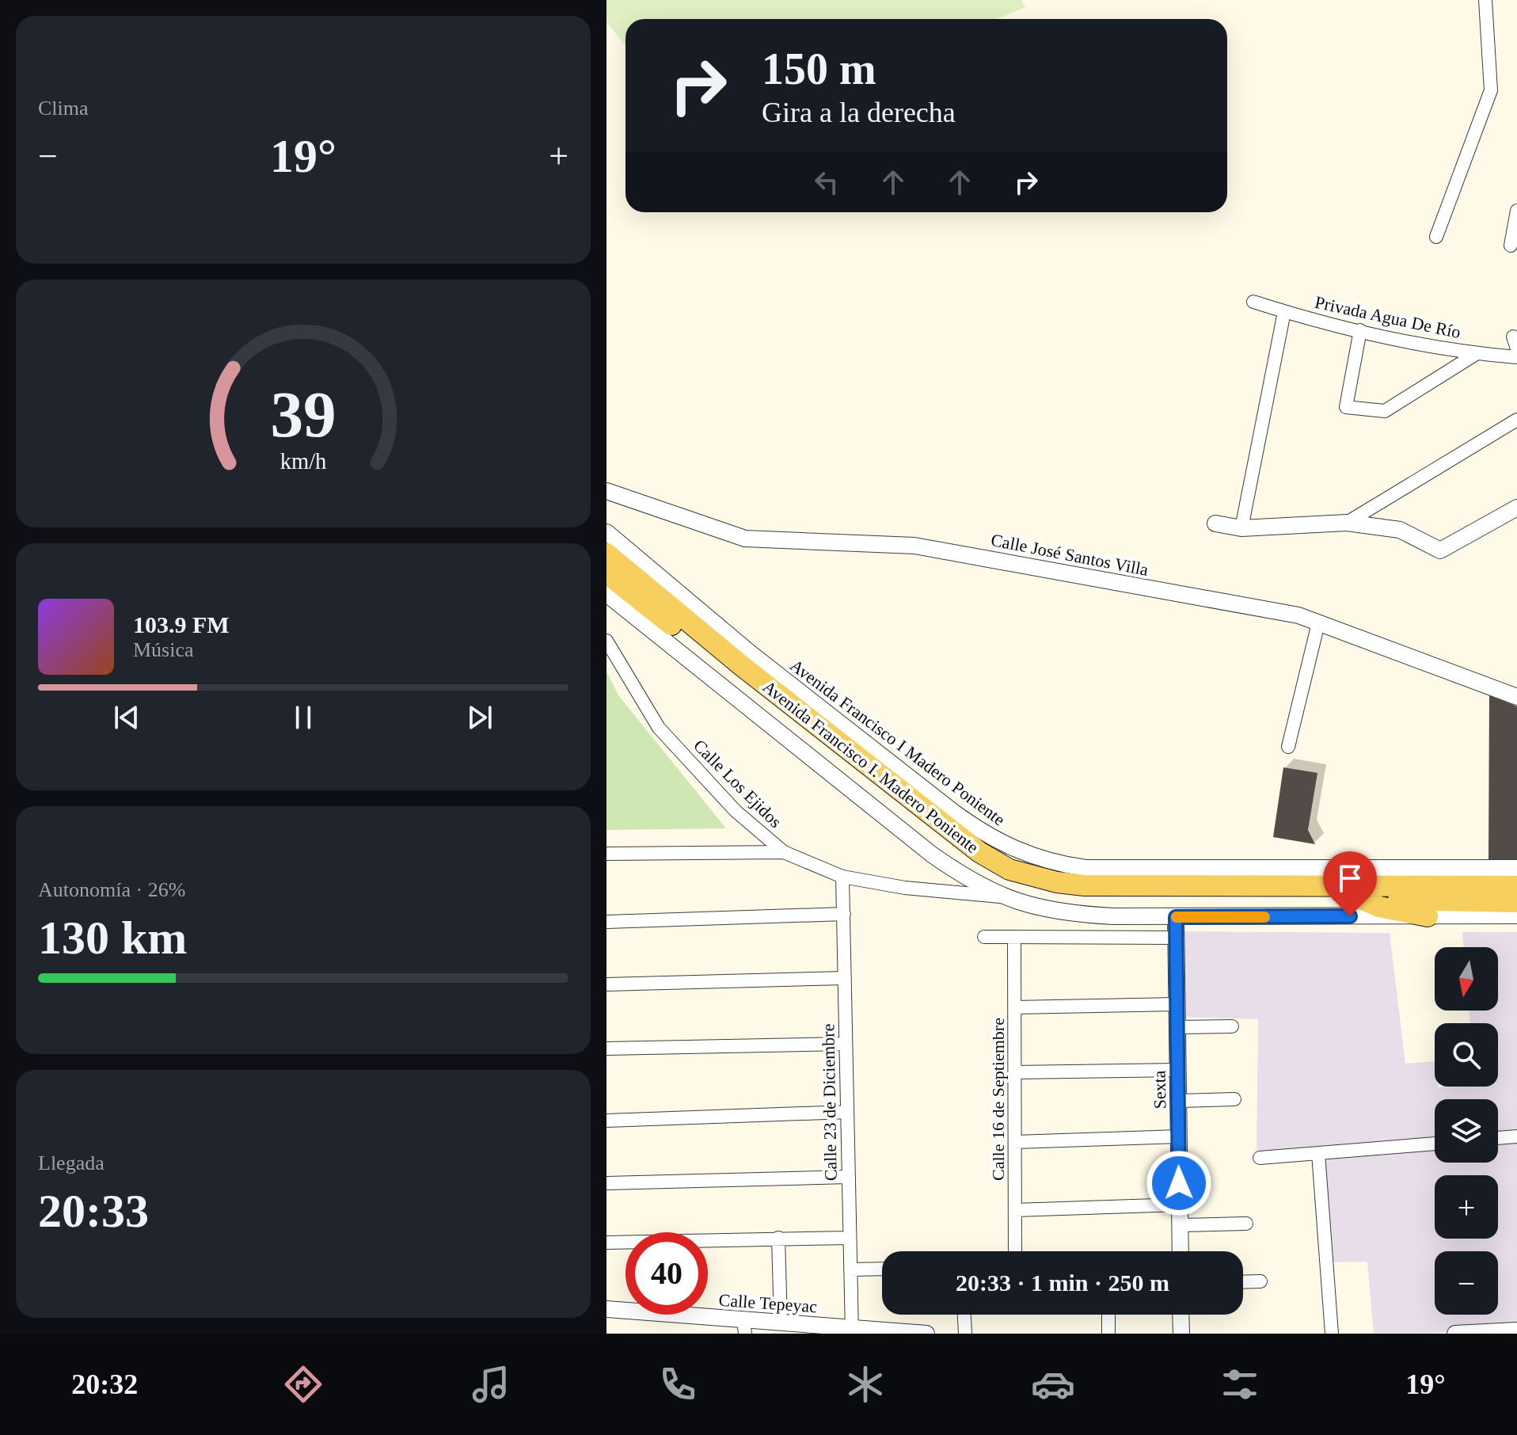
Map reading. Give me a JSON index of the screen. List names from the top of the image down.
{
  "streets": {
    "main road": ["Avenida Francisco I. Madero Poniente"],
    "street": [
      "Privada Agua De Río",
      "Calle José Santos Villa",
      "Avenida Francisco I Madero Poniente",
      "Calle Los Ejidos",
      "Sexta",
      "Calle 16 de Septiembre",
      "Calle 23 de Diciembre",
      "Calle Tepeyac"
    ]
  },
  "crossings": [
    ["Avenida Francisco I. Madero Poniente", "Calle Los Ejidos"],
    ["Avenida Francisco I. Madero Poniente", "Sexta"],
    ["Calle Los Ejidos", "Calle 23 de Diciembre"],
    ["Calle 23 de Diciembre", "Calle Tepeyac"]
  ],
  "north": "bottom",
  "page": {
    "tile": [
      "Clima",
      ["Autonomía · 26%", "130 km"],
      ["Llegada", "20:33"]
    ],
    "turn": ["150 m", "Gira a la derecha"],
    "heat": ["−", "19°", "+"],
    "song": ["103.9 FM", "Música"],
    "map_buttons": ["+", "−"],
    "limit": "40",
    "trip": "20:33 · 1 min · 250 m",
    "tabs": ["20:32", "19°"],
    "gauge": ["39", "km/h"]
  }
}
